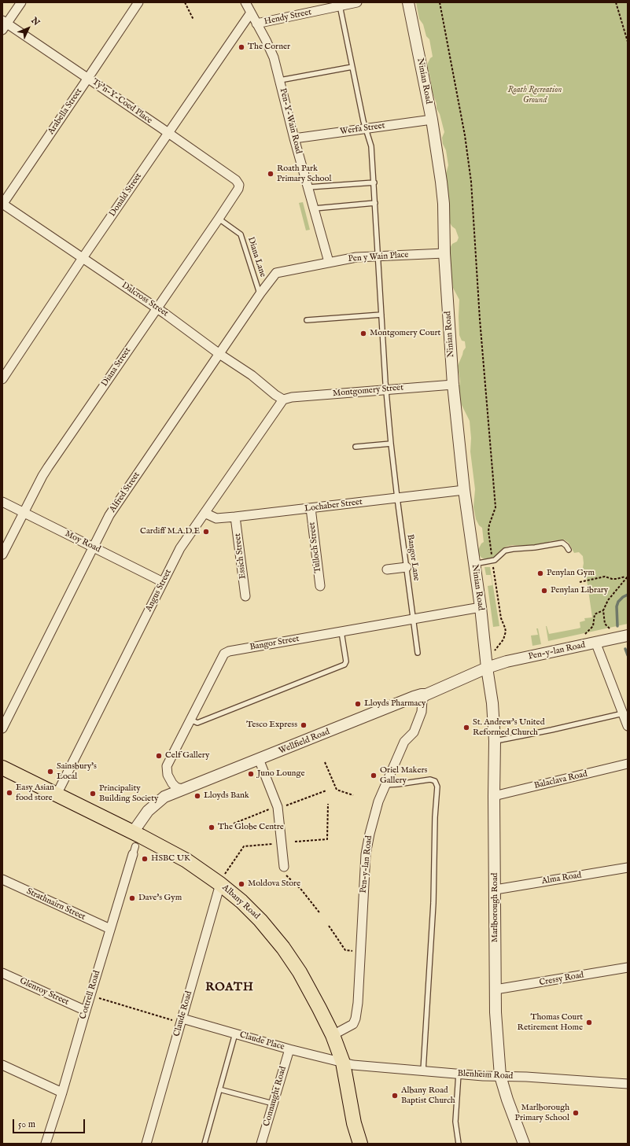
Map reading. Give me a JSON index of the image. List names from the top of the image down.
{
  "streets": {
    "main road": ["Albany Road"],
    "street": [
      "Hendy Street",
      "Ninian Road",
      "Ty'n-Y-Coed Place",
      "Arabella Street",
      "Pen-Y-Wain Road",
      "Werfa Street",
      "Donald Street",
      "Pen y Wain Place",
      "Dalcross Street",
      "Diana Street",
      "Montgomery Street",
      "Alfred Street",
      "Lochaber Street",
      "Moy Road",
      "Tulloch Street",
      "Essich Street",
      "Angus Street",
      "Bangor Street",
      "Pen-y-lan Road",
      "Wellfield Road",
      "Balaclava Road",
      "Alma Road",
      "Strathnairn Street",
      "Marlborough Road",
      "Cressy Road",
      "Glenroy Street",
      "Cottrell Road",
      "Claude Road",
      "Claude Place",
      "Blenheim Road",
      "Connaught Road"
    ],
    "lane": ["Diana Lane", "Bangor Lane"]
  },
  "crossings": [
    ["Hendy Street", "Pen-Y-Wain Road"],
    ["Hendy Street", "Bangor Lane"],
    ["Ninian Road", "Werfa Street"],
    ["Ninian Road", "Pen y Wain Place"],
    ["Ninian Road", "Montgomery Street"],
    ["Ninian Road", "Lochaber Street"],
    ["Ninian Road", "Bangor Street"],
    ["Ninian Road", "Pen-y-lan Road"],
    ["Ninian Road", "Wellfield Road"],
    ["Ninian Road", "Marlborough Road"],
    ["Ty'n-Y-Coed Place", "Arabella Street"],
    ["Ty'n-Y-Coed Place", "Donald Street"],
    ["Ty'n-Y-Coed Place", "Diana Street"],
    ["Arabella Street", "Dalcross Street"],
    ["Pen-Y-Wain Road", "Werfa Street"],
    ["Pen-Y-Wain Road", "Donald Street"],
    ["Pen-Y-Wain Road", "Pen y Wain Place"],
    ["Werfa Street", "Bangor Lane"],
    ["Donald Street", "Dalcross Street"],
    ["Diana Lane", "Diana Street"],
    ["Diana Lane", "Alfred Street"],
    ["Pen y Wain Place", "Alfred Street"],
    ["Pen y Wain Place", "Bangor Lane"],
    ["Dalcross Street", "Diana Street"],
    ["Dalcross Street", "Montgomery Street"],
    ["Dalcross Street", "Alfred Street"],
    ["Dalcross Street", "Angus Street"],
    ["Diana Street", "Moy Road"],
    ["Montgomery Street", "Bangor Lane"],
    ["Montgomery Street", "Angus Street"],
    ["Alfred Street", "Moy Road"],
    ["Lochaber Street", "Tulloch Street"],
    ["Lochaber Street", "Essich Street"],
    ["Lochaber Street", "Bangor Lane"],
    ["Lochaber Street", "Angus Street"],
    ["Moy Road", "Angus Street"],
    ["Bangor Lane", "Bangor Street"],
    ["Angus Street", "Albany Road"],
    ["Bangor Street", "Wellfield Road"],
    ["Pen-y-lan Road", "Wellfield Road"],
    ["Pen-y-lan Road", "Albany Road"],
    ["Pen-y-lan Road", "Marlborough Road"],
    ["Wellfield Road", "Albany Road"],
    ["Wellfield Road", "Marlborough Road"],
    ["Balaclava Road", "Marlborough Road"],
    ["Alma Road", "Marlborough Road"],
    ["Albany Road", "Claude Road"],
    ["Albany Road", "Claude Place"],
    ["Albany Road", "Blenheim Road"],
    ["Strathnairn Street", "Cottrell Road"],
    ["Marlborough Road", "Cressy Road"],
    ["Marlborough Road", "Blenheim Road"],
    ["Glenroy Street", "Cottrell Road"],
    ["Claude Road", "Claude Place"],
    ["Claude Place", "Blenheim Road"],
    ["Claude Place", "Connaught Road"]
  ],
  "districts": ["ROATH"],
  "parks": ["Roath Recreation Ground"],
  "places": [
    "The Corner",
    "Roath Park Primary School",
    "Montgomery Court",
    "Cardiff M.A.D.E",
    "Penylan Gym",
    "Penylan Library",
    "Lloyds Pharmacy",
    "Tesco Express",
    "St. Andrew's United Reformed Church",
    "Celf Gallery",
    "Sainsbury's Local",
    "Juno Lounge",
    "Oriel Makers Gallery",
    "Easy Asian food store",
    "Principality Building Society",
    "Lloyds Bank",
    "The Globe Centre",
    "HSBC UK",
    "Moldova Store",
    "Dave's Gym",
    "Thomas Court Retirement Home",
    "Albany Road Baptist Church",
    "Marlborough Primary School"
  ],
  "scale_bar": "50 m",
  "north": "top right"
}
